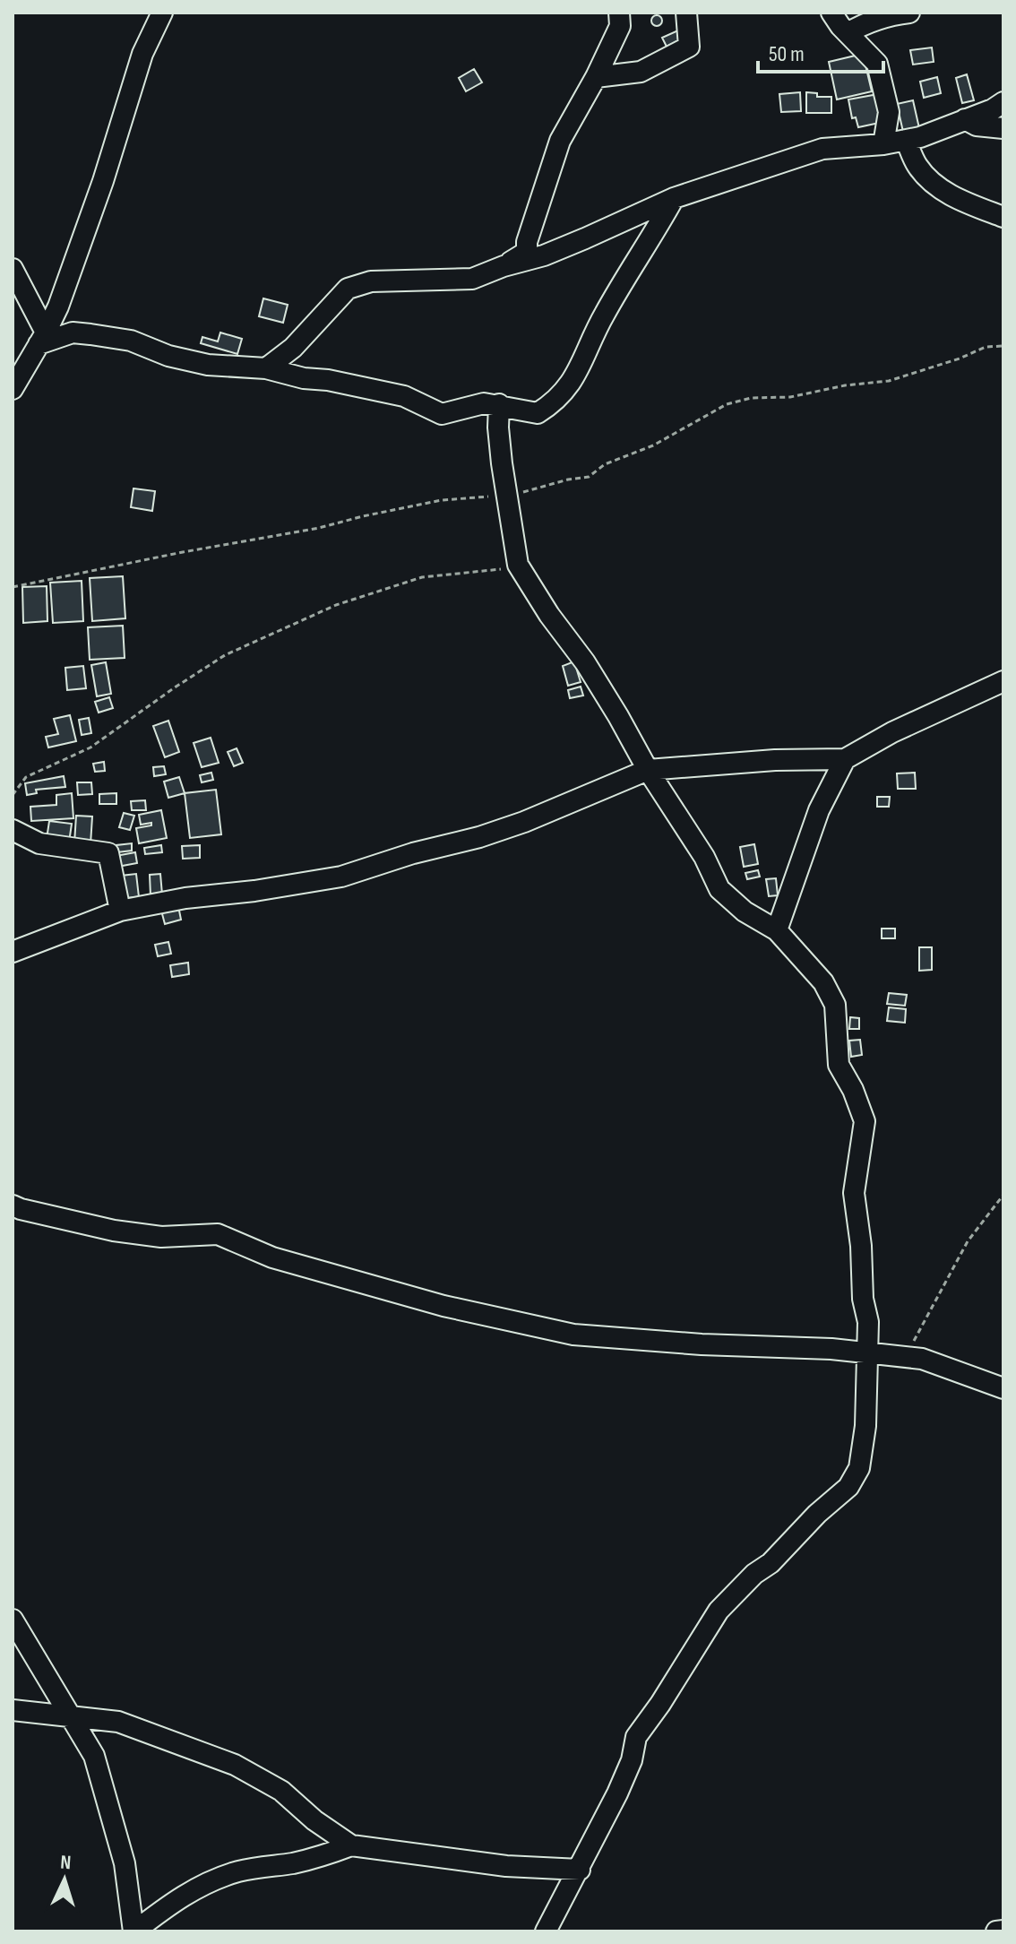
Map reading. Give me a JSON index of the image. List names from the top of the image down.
{
  "scale_bar": "50 m",
  "north": "top"
}
